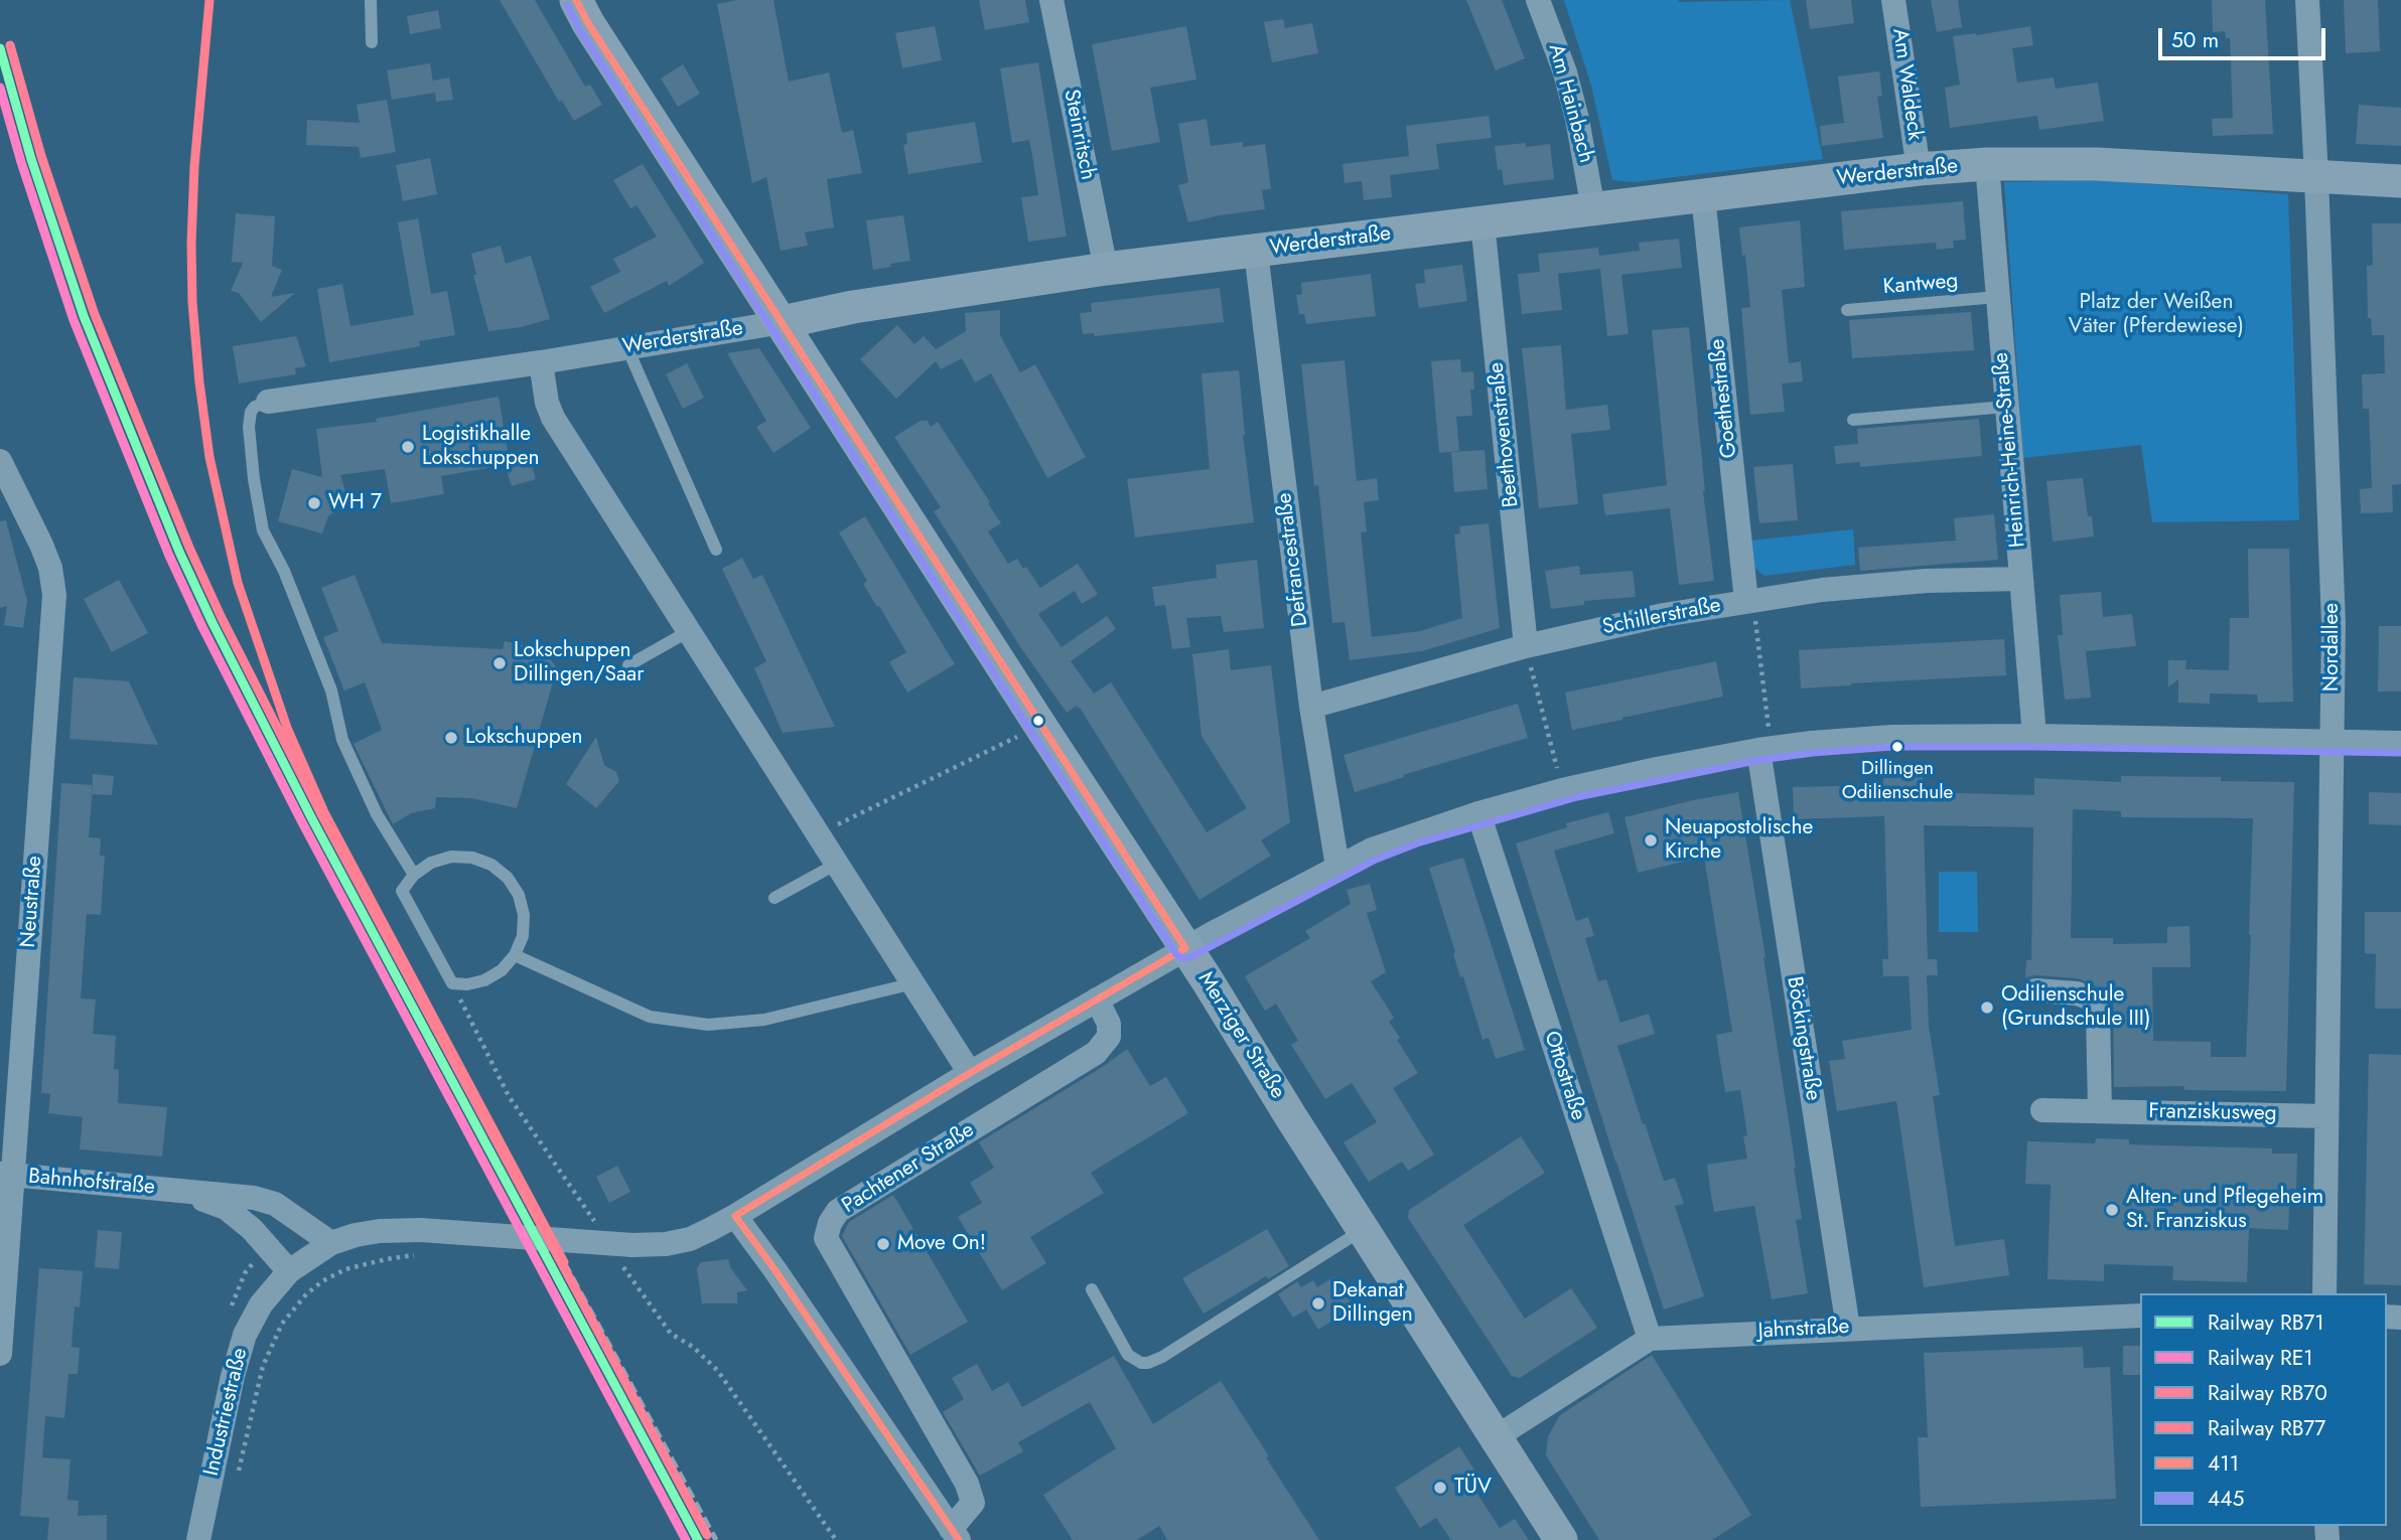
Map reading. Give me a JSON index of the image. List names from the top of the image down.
{
  "streets": {
    "main road": ["Werderstraße", "Merziger Straße"],
    "street": [
      "Am Waldeck",
      "Am Hainbach",
      "Steinritsch",
      "Goethestraße",
      "Beethovenstraße",
      "Heinrich-Heine-Straße",
      "Defrancestraße",
      "Schillerstraße",
      "Nordallee",
      "Neustraße",
      "Böckingstraße",
      "Ottostraße",
      "Franziskusweg",
      "Pachtener Straße",
      "Bahnhofstraße",
      "Jahnstraße",
      "Industriestraße"
    ],
    "lane": ["Kantweg"]
  },
  "crossings": [
    ["Am Waldeck", "Werderstraße"],
    ["Am Hainbach", "Werderstraße"],
    ["Steinritsch", "Werderstraße"],
    ["Werderstraße", "Goethestraße"],
    ["Werderstraße", "Beethovenstraße"],
    ["Werderstraße", "Heinrich-Heine-Straße"],
    ["Werderstraße", "Defrancestraße"],
    ["Werderstraße", "Nordallee"],
    ["Werderstraße", "Merziger Straße"],
    ["Kantweg", "Heinrich-Heine-Straße"],
    ["Goethestraße", "Schillerstraße"],
    ["Beethovenstraße", "Schillerstraße"],
    ["Heinrich-Heine-Straße", "Schillerstraße"],
    ["Defrancestraße", "Schillerstraße"],
    ["Nordallee", "Franziskusweg"],
    ["Neustraße", "Bahnhofstraße"],
    ["Merziger Straße", "Jahnstraße"],
    ["Böckingstraße", "Jahnstraße"],
    ["Ottostraße", "Jahnstraße"],
    ["Pachtener Straße", "Industriestraße"],
    ["Bahnhofstraße", "Industriestraße"]
  ],
  "parks": ["Platz der Weißen Väter (Pferdewiese)"],
  "places": [
    "Logistikhalle Lokschuppen",
    "WH 7",
    "Lokschuppen Dillingen/Saar",
    "Lokschuppen",
    "Dillingen Odilienschule",
    "Neuapostolische Kirche",
    "Odilienschule (Grundschule III)",
    "Alten- und Pflegeheim St. Franziskus",
    "Move On!",
    "Dekanat Dillingen",
    "TÜV"
  ],
  "lines": [
    "rail line RB77",
    "transit line 411",
    "transit line 445",
    "rail line RB70",
    "rail line RB71",
    "rail line RE1"
  ],
  "legend": [
    "Railway RB71",
    "Railway RE1",
    "Railway RB70",
    "Railway RB77",
    "411",
    "445"
  ],
  "scale_bar": "50 m"
}
